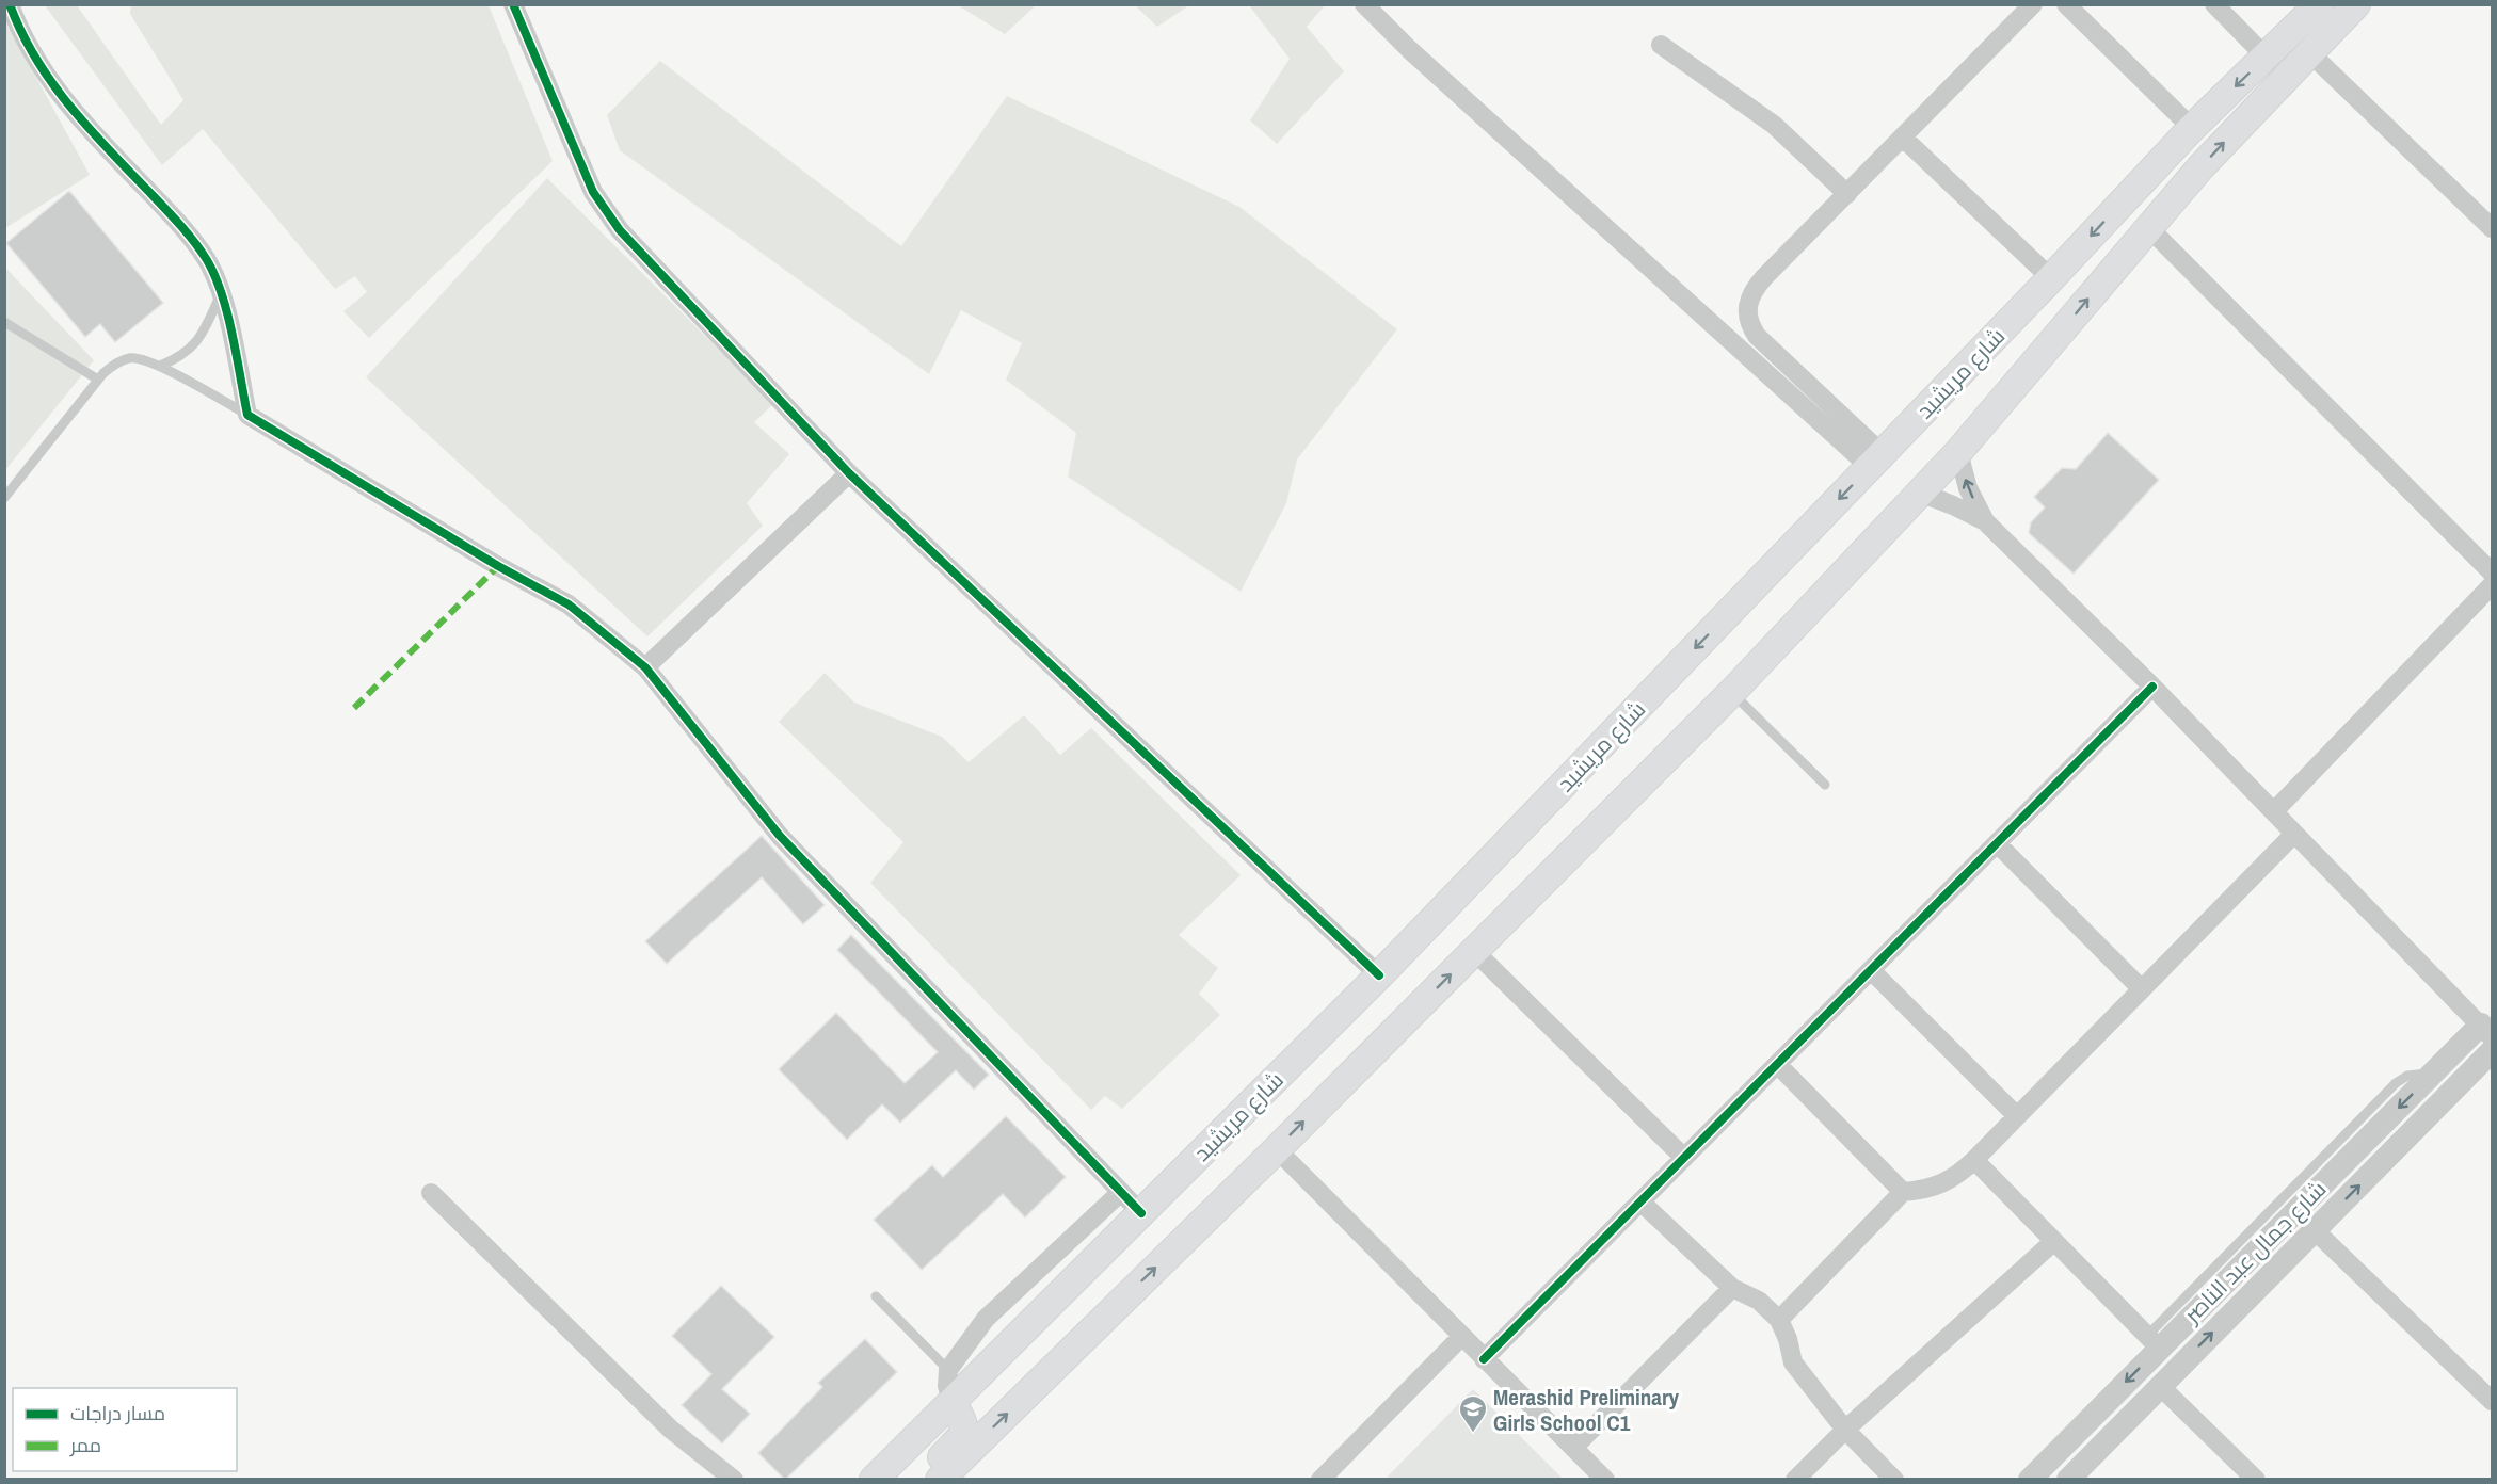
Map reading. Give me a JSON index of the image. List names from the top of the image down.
{
  "streets": {
    "main road": ["شارع مريشيد"],
    "street": ["شارع جمال عبد الناصر"]
  },
  "places": {
    "school or university": ["Merashid Preliminary Girls School C1"]
  },
  "legend": ["مسار دراجات", "ممر"]
}
